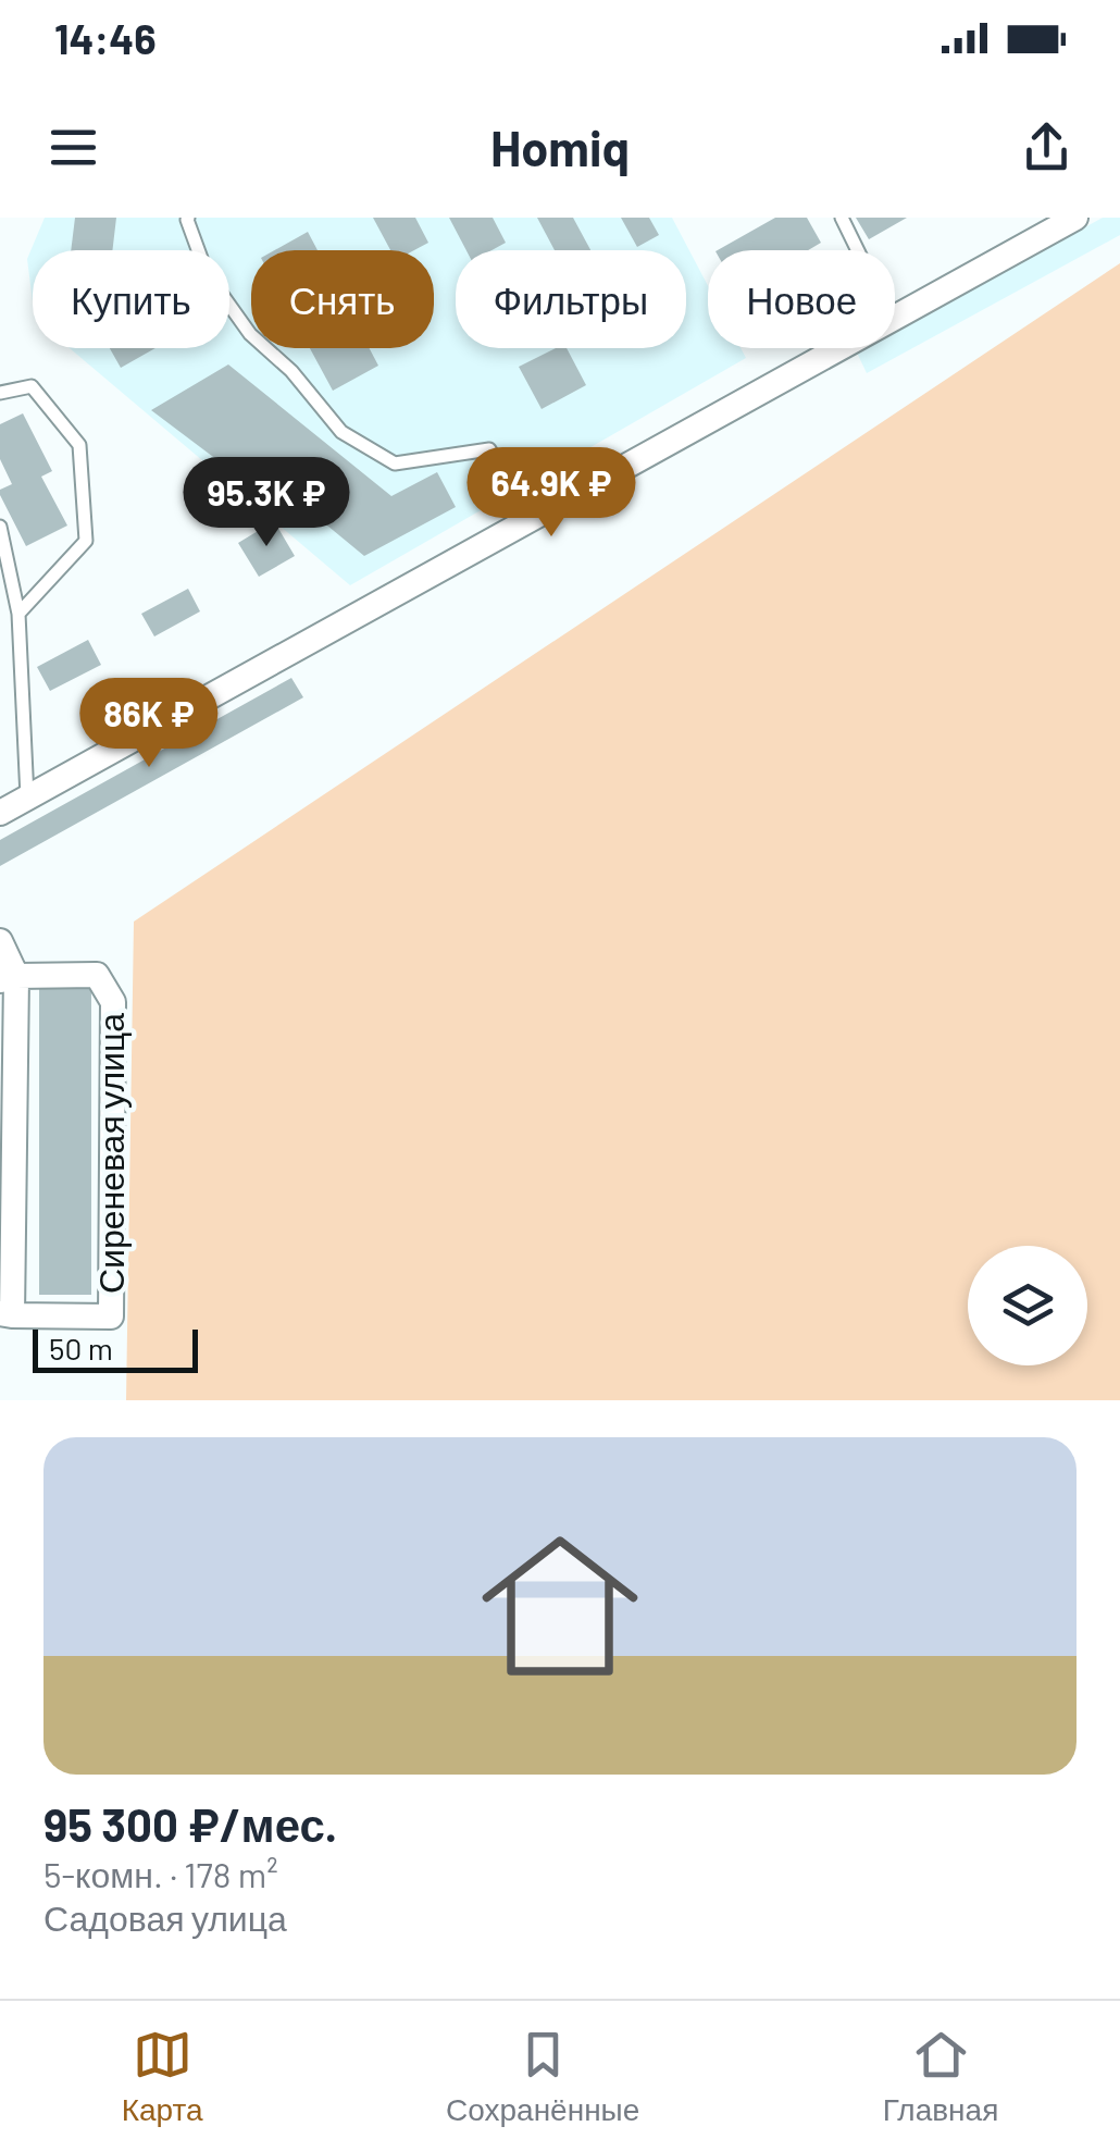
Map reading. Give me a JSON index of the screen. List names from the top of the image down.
{
  "streets": {
    "street": ["Сиреневая улица"]
  },
  "scale_bar": "50 m",
  "page": {
    "status": "14:46",
    "header": "Homiq",
    "chip": [
      "Купить",
      "Снять",
      "Фильтры",
      "Новое"
    ],
    "price": ["64.9K ₽", "95.3K ₽", "86K ₽"],
    "scale": "50 m",
    "list": [
      {
        "name": "95 300 ₽/мес.",
        "note": "5-комн. · 178 m² · Садовая улица"
      }
    ],
    "tabs": ["Карта", "Сохранённые", "Главная"]
  }
}
